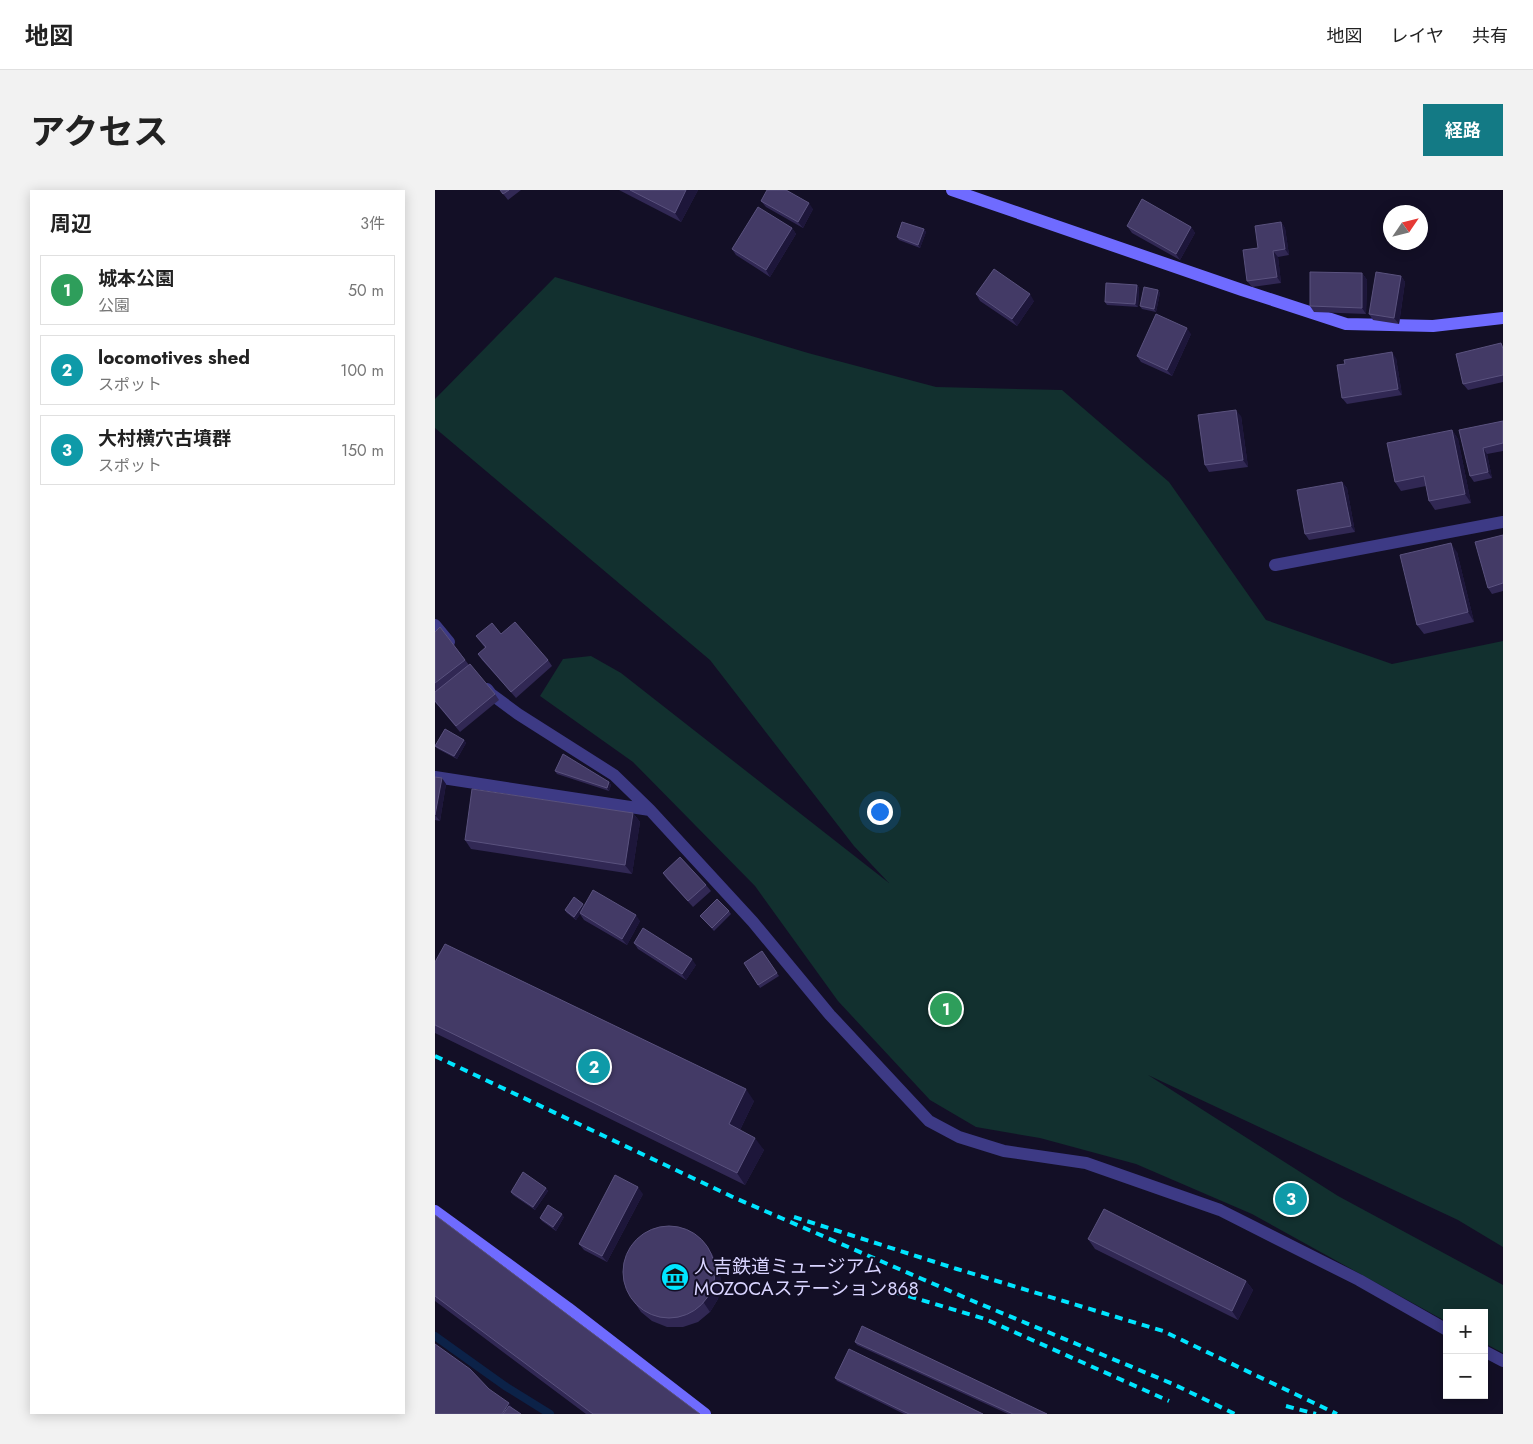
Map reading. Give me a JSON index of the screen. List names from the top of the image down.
{
  "places": {
    "museum": ["人吉鉄道ミュージアム MOZOCAステーション868"]
  },
  "north": "top right",
  "page": {
    "header": "地図",
    "nav": ["地図", "レイヤ", "共有"],
    "title": "アクセス",
    "buttons": "経路",
    "heading": ["周辺", "3件"],
    "list": [
      {
        "mark": "1",
        "name": "城本公園",
        "note": "公園",
        "value": "50 m"
      },
      {
        "mark": "2",
        "name": "locomotives shed",
        "note": "スポット",
        "value": "100 m"
      },
      {
        "mark": "3",
        "name": "大村横穴古墳群",
        "note": "スポット",
        "value": "150 m"
      }
    ],
    "pins": ["1", "2", "3"],
    "map_buttons": ["+", "−"]
  }
}
